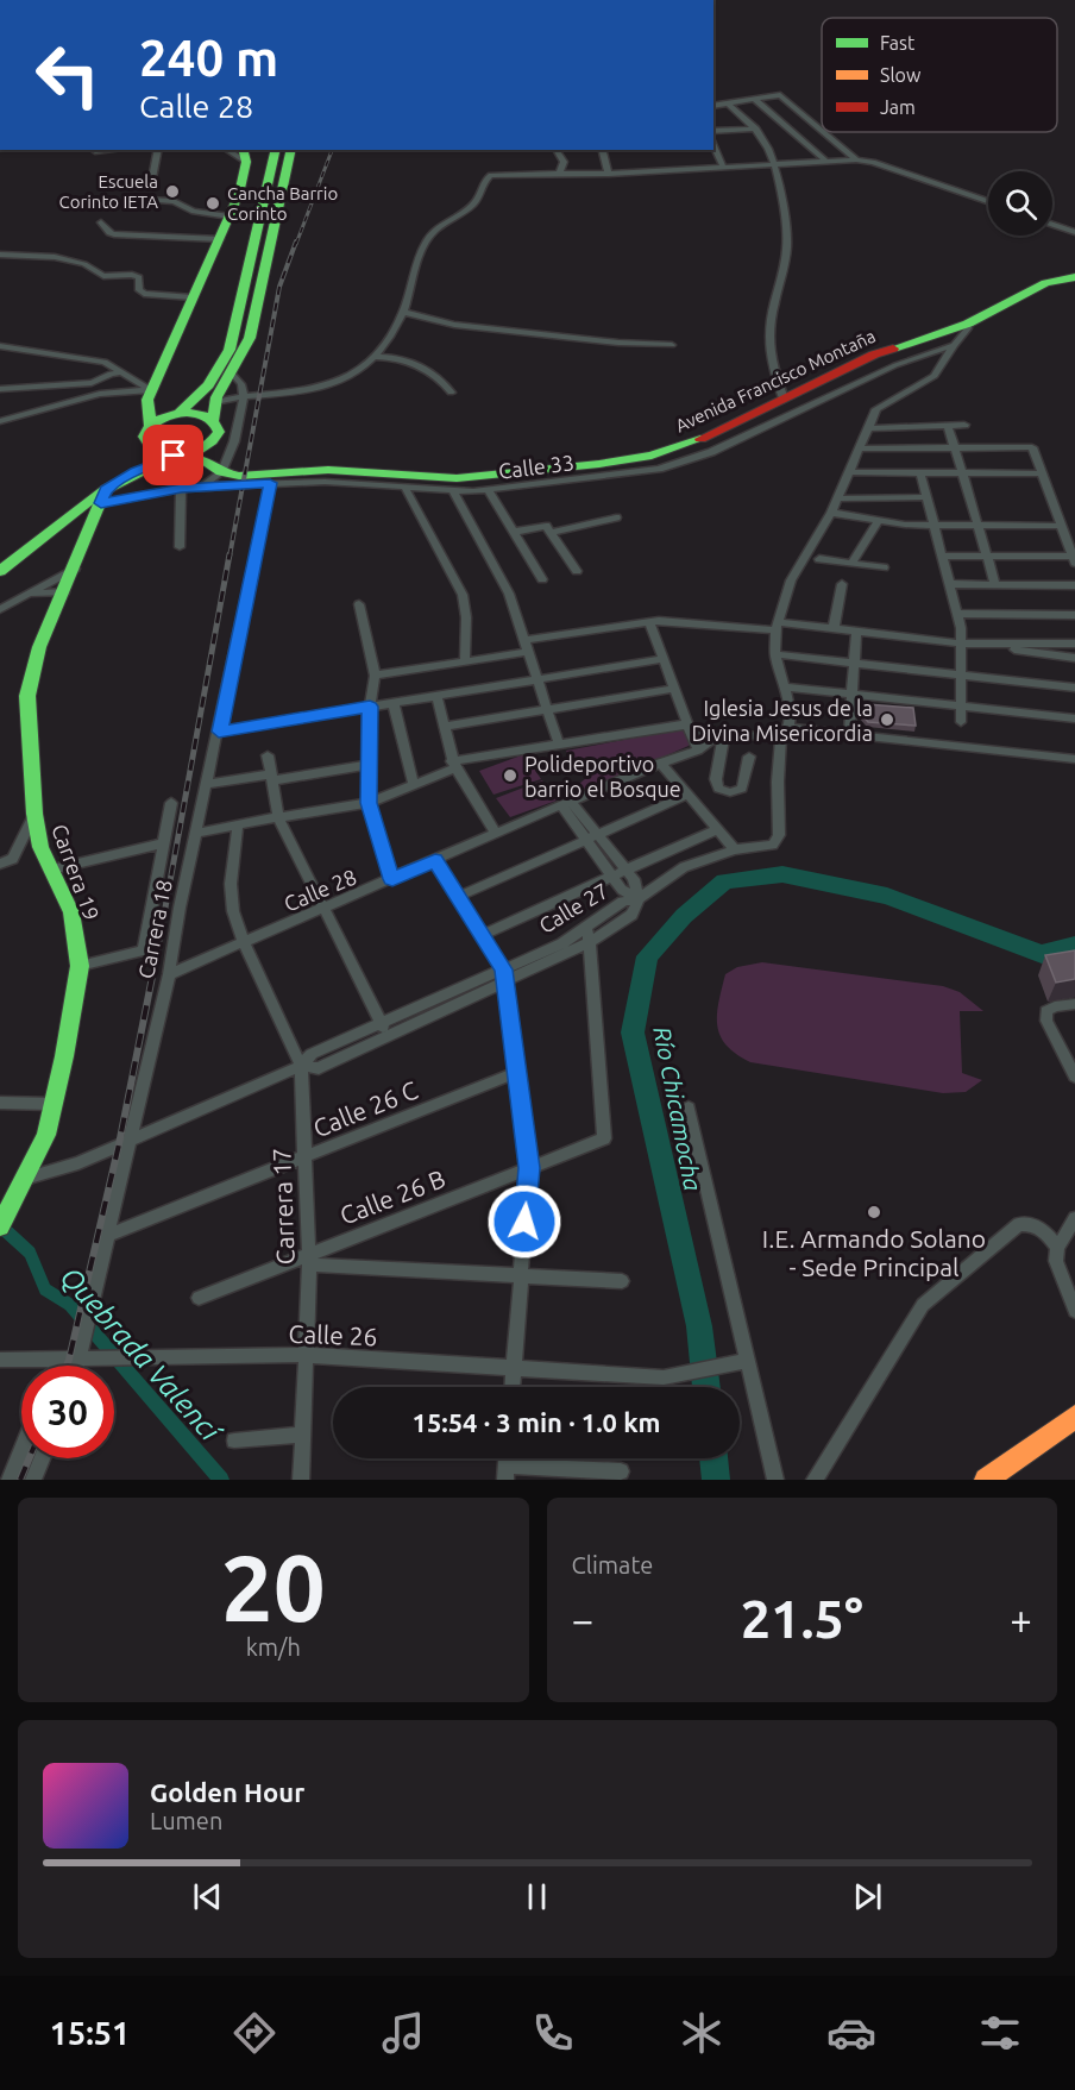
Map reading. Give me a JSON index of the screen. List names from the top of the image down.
{
  "streets": {
    "main road": ["Avenida Francisco Montaña", "Carrera 19"],
    "street": [
      "Calle 33",
      "Calle 28",
      "Calle 27",
      "Carrera 18",
      "Calle 26 C",
      "Calle 26 B",
      "Carrera 17",
      "Calle 26"
    ]
  },
  "crossings": [
    ["Calle 33", "Carrera 19"],
    ["Calle 33", "Carrera 18"],
    ["Carrera 19", "Calle 27"],
    ["Calle 28", "Carrera 18"],
    ["Calle 28", "Carrera 17"],
    ["Calle 27", "Carrera 18"],
    ["Calle 27", "Calle 26 B"],
    ["Calle 27", "Carrera 17"],
    ["Carrera 18", "Calle 26 C"],
    ["Carrera 18", "Calle 26"],
    ["Calle 26 C", "Carrera 17"],
    ["Calle 26 B", "Carrera 17"],
    ["Carrera 17", "Calle 26"]
  ],
  "water": ["Río Chicamocha", "Quebrada Valencí"],
  "places": [
    "Escuela Corinto IETA",
    "Cancha Barrio Corinto",
    "Iglesia Jesus de la Divina Misericordia",
    "Polideportivo barrio el Bosque",
    "I.E. Armando Solano - Sede Principal"
  ],
  "legend": ["Fast", "Slow", "Jam"],
  "page": {
    "turn": ["240 m", "Calle 28"],
    "limit": "30",
    "trip": "15:54 · 3 min · 1.0 km",
    "tile": [
      ["20", "km/h"],
      "Climate"
    ],
    "heat": ["−", "21.5°", "+"],
    "song": ["Golden Hour", "Lumen"],
    "tabs": "15:51"
  }
}
